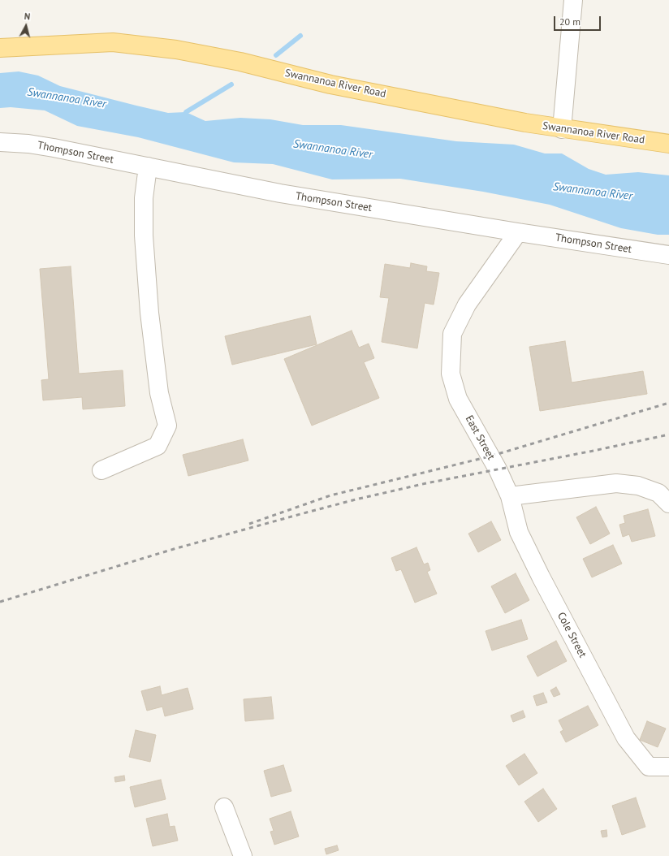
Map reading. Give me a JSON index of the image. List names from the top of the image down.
{
  "streets": {
    "main road": ["Swannanoa River Road"],
    "street": ["Thompson Street", "East Street", "Cole Street"]
  },
  "crossings": [
    ["Thompson Street", "East Street"],
    ["East Street", "Cole Street"]
  ],
  "water": ["Swannanoa River"],
  "scale_bar": "20 m",
  "north": "top"
}
